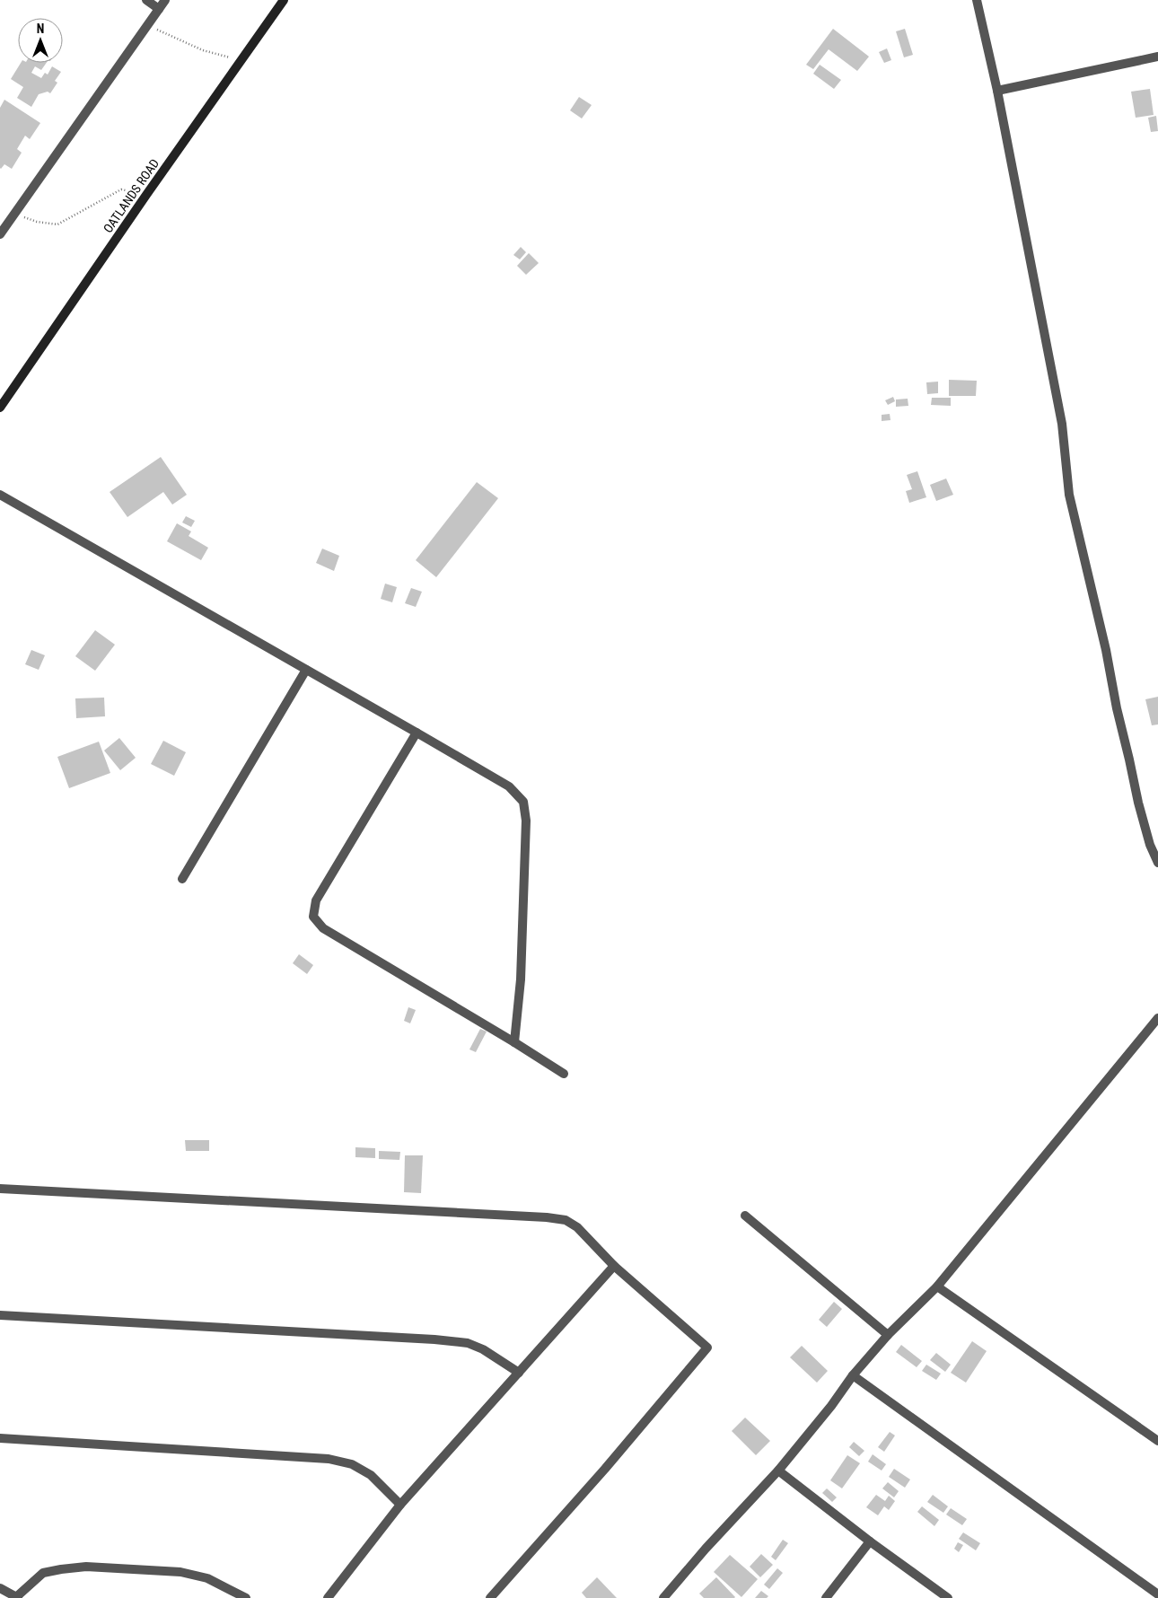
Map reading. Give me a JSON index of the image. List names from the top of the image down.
{
  "streets": {
    "street": ["OATLANDS ROAD"]
  },
  "north": "top"
}
